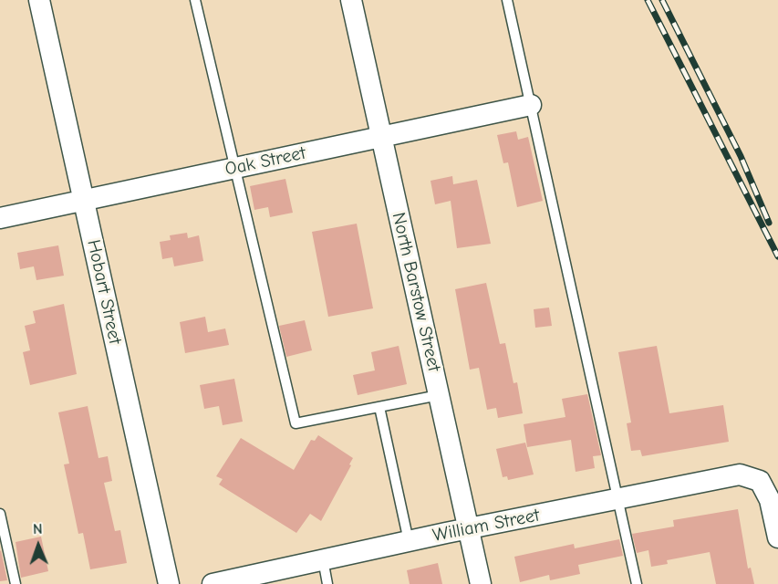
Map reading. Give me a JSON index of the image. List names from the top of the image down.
{
  "streets": {
    "street": [
      "Oak Street",
      "Hobart Street",
      "North Barstow Street",
      "William Street"
    ]
  },
  "crossings": [
    ["Oak Street", "Hobart Street"],
    ["Oak Street", "North Barstow Street"],
    ["North Barstow Street", "William Street"]
  ],
  "north": "top"
}
